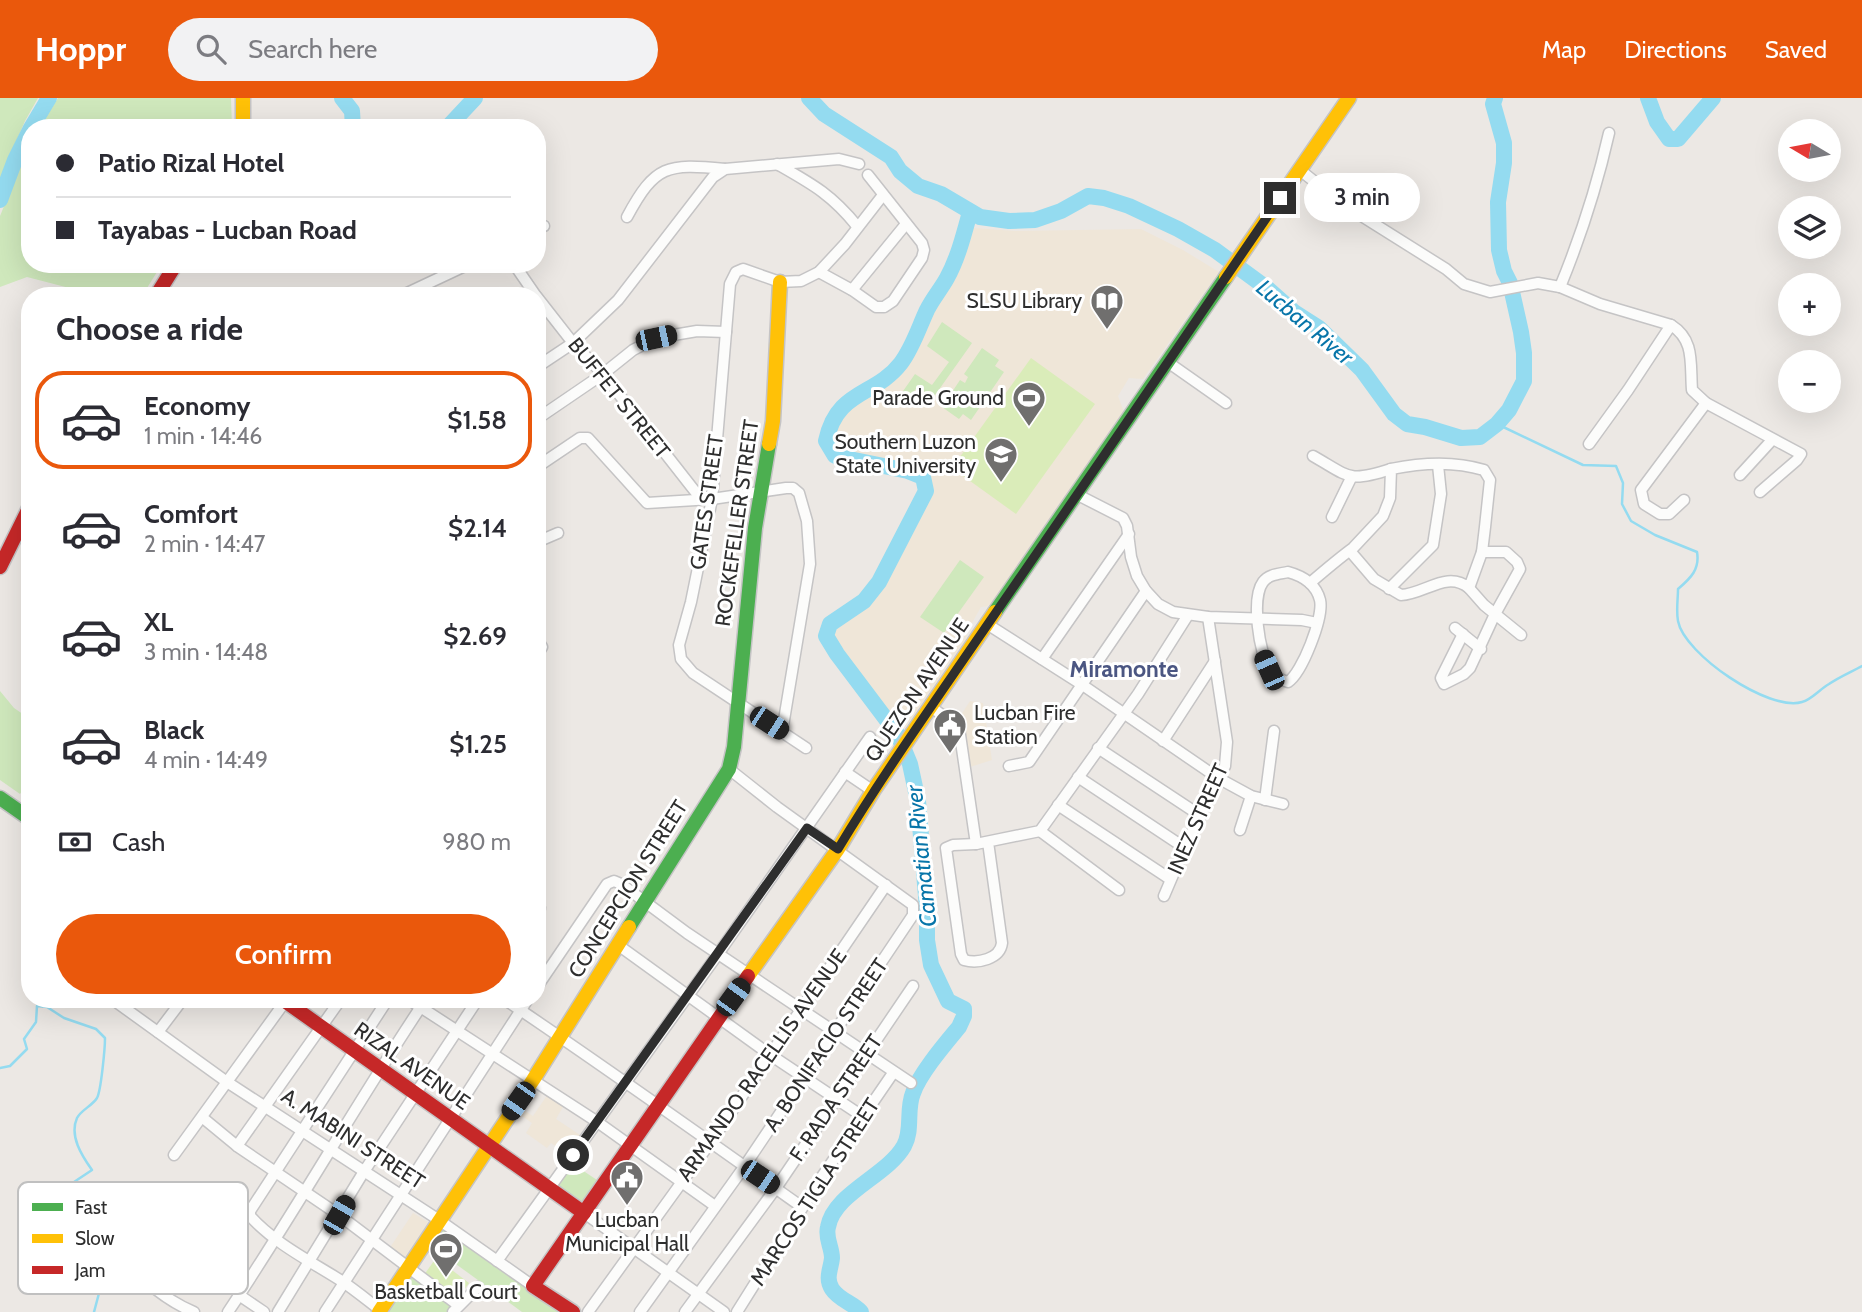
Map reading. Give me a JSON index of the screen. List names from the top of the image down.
{
  "streets": {
    "main road": [
      "ROCKEFELLER STREET",
      "QUEZON AVENUE",
      "CONCEPCION STREET",
      "RIZAL AVENUE",
      "A. MABINI STREET"
    ],
    "street": [
      "BUFFET STREET",
      "GATES STREET",
      "INEZ STREET",
      "A. BONIFACIO STREET",
      "ARMANDO RACELLIS AVENUE",
      "F. RADA STREET",
      "MARCOS TIGLA STREET"
    ]
  },
  "crossings": [
    ["BUFFET STREET", "GATES STREET"],
    ["GATES STREET", "ROCKEFELLER STREET"],
    ["ROCKEFELLER STREET", "CONCEPCION STREET"],
    ["QUEZON AVENUE", "RIZAL AVENUE"],
    ["QUEZON AVENUE", "A. MABINI STREET"],
    ["CONCEPCION STREET", "RIZAL AVENUE"],
    ["CONCEPCION STREET", "A. MABINI STREET"],
    ["A. BONIFACIO STREET", "ARMANDO RACELLIS AVENUE"],
    ["A. BONIFACIO STREET", "RIZAL AVENUE"],
    ["ARMANDO RACELLIS AVENUE", "RIZAL AVENUE"],
    ["RIZAL AVENUE", "F. RADA STREET"]
  ],
  "districts": ["Miramonte"],
  "water": ["Lucban River", "Camatian River"],
  "places": {
    "library": ["SLSU Library"],
    "sports": ["Parade Ground", "Basketball Court"],
    "school or university": ["Southern Luzon State University"],
    "public building": ["Lucban Fire Station", "Lucban Municipal Hall"]
  },
  "legend": ["Fast", "Slow", "Jam"],
  "north": "left",
  "page": {
    "header": "Hoppr",
    "search": "Search here",
    "nav": ["Map", "Directions", "Saved"],
    "map_buttons": ["+", "−"],
    "banner": ["Patio Rizal Hotel", "Tayabas - Lucban Road"],
    "bubble": "3 min",
    "heading": "Choose a ride",
    "list": [
      {
        "name": "Economy",
        "note": "1 min · 14:46",
        "value": "$1.58"
      },
      {
        "name": "Comfort",
        "note": "2 min · 14:47",
        "value": "$2.14"
      },
      {
        "name": "XL",
        "note": "3 min · 14:48",
        "value": "$2.69"
      },
      {
        "name": "Black",
        "note": "4 min · 14:49",
        "value": "$1.25"
      }
    ],
    "pay": ["Cash", "980 m"],
    "buttons": "Confirm"
  }
}
